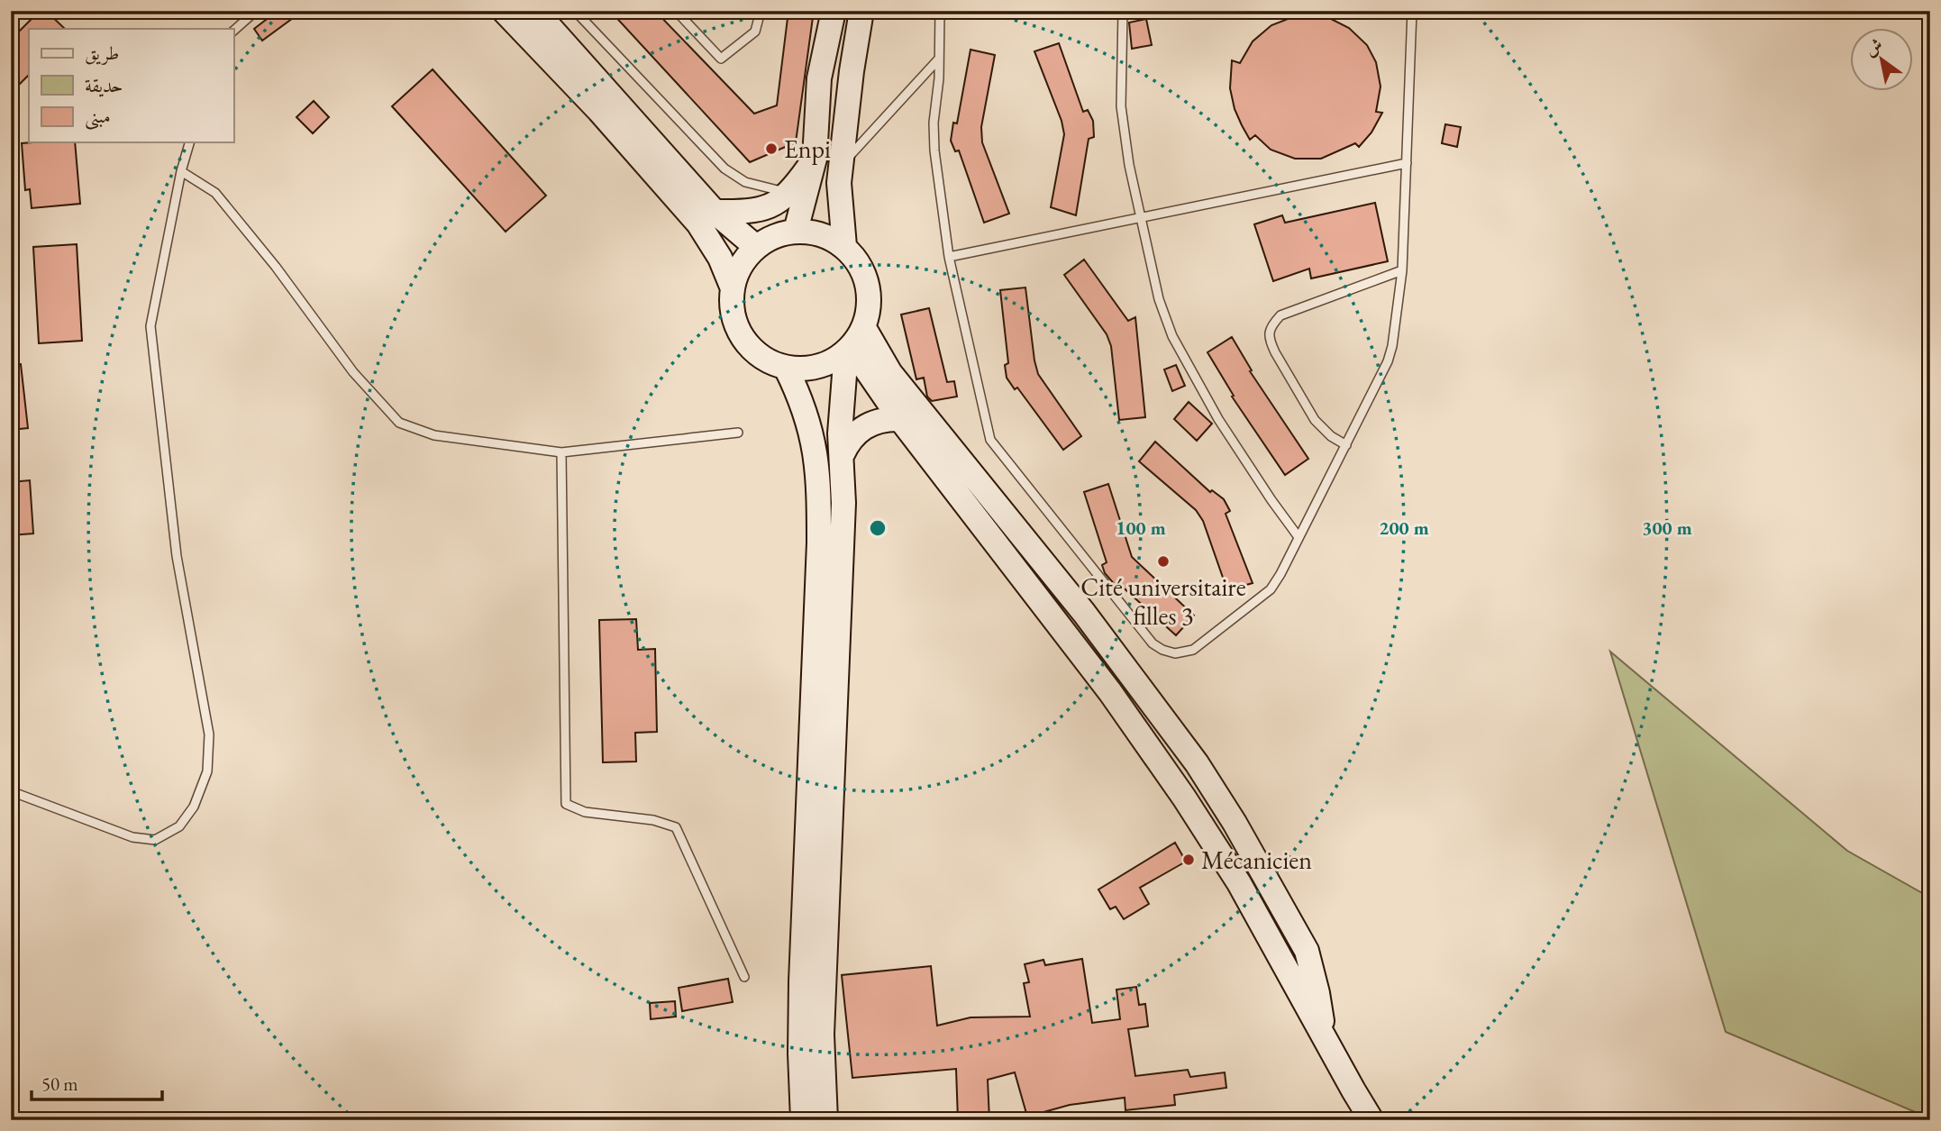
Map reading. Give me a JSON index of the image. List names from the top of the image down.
{
  "places": ["Enpi", "Cité universitaire filles 3", "Mécanicien"],
  "legend": ["طريق", "حديقة", "مبنى"],
  "scale_bar": "50 m",
  "north": "top left",
  "rings": ["100 m", "200 m", "300 m"]
}
